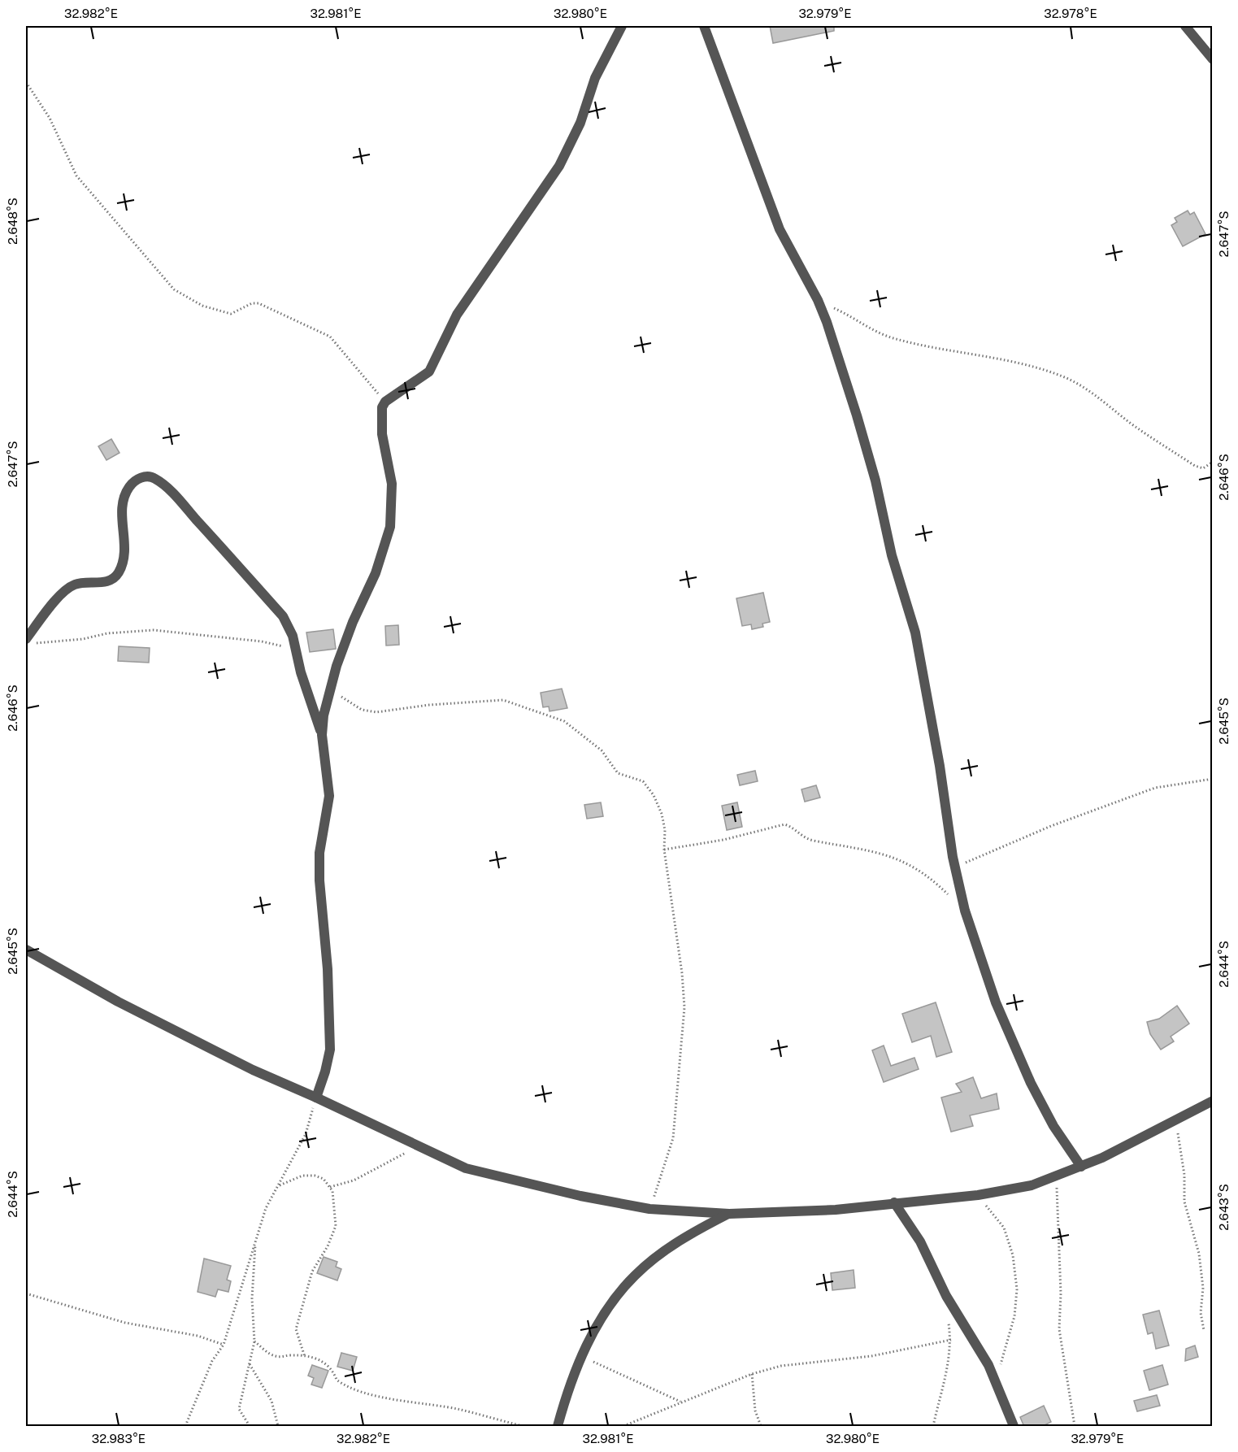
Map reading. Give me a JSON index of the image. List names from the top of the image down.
{
  "coordinates": [
    "32.982°E",
    "32.981°E",
    "32.980°E",
    "32.979°E",
    "32.978°E",
    "2.648°S",
    "2.647°S",
    "2.646°S",
    "2.645°S",
    "2.644°S",
    "2.643°S",
    "32.983°E"
  ]
}
